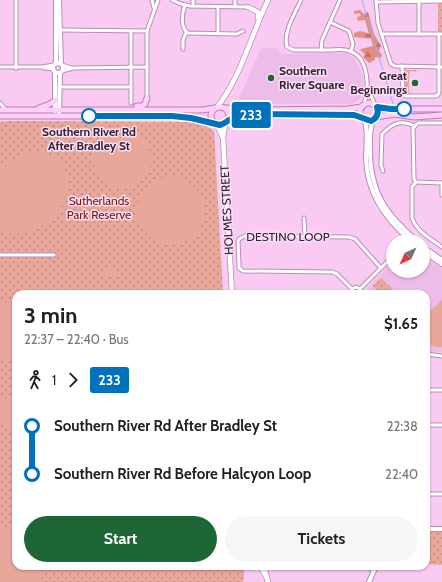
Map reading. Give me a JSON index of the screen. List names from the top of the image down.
{
  "streets": {
    "main road": ["HOLMES STREET"],
    "street": ["DESTINO LOOP"]
  },
  "parks": ["Sutherlands Park Reserve"],
  "places": ["Southern River Square", "Great Beginnings", "Southern River Rd After Bradley St"],
  "lines": ["bus line 233"],
  "north": "bottom left",
  "page": {
    "on_map": "233",
    "heading": ["3 min", "22:37 – 22:40 · Bus", "$1.65"],
    "legs": ["1", "233"],
    "list": [
      {
        "name": "Southern River Rd After Bradley St",
        "value": "22:38"
      },
      {
        "name": "Southern River Rd Before Halcyon Loop",
        "value": "22:40"
      }
    ],
    "buttons": ["Start", "Tickets"]
  }
}
